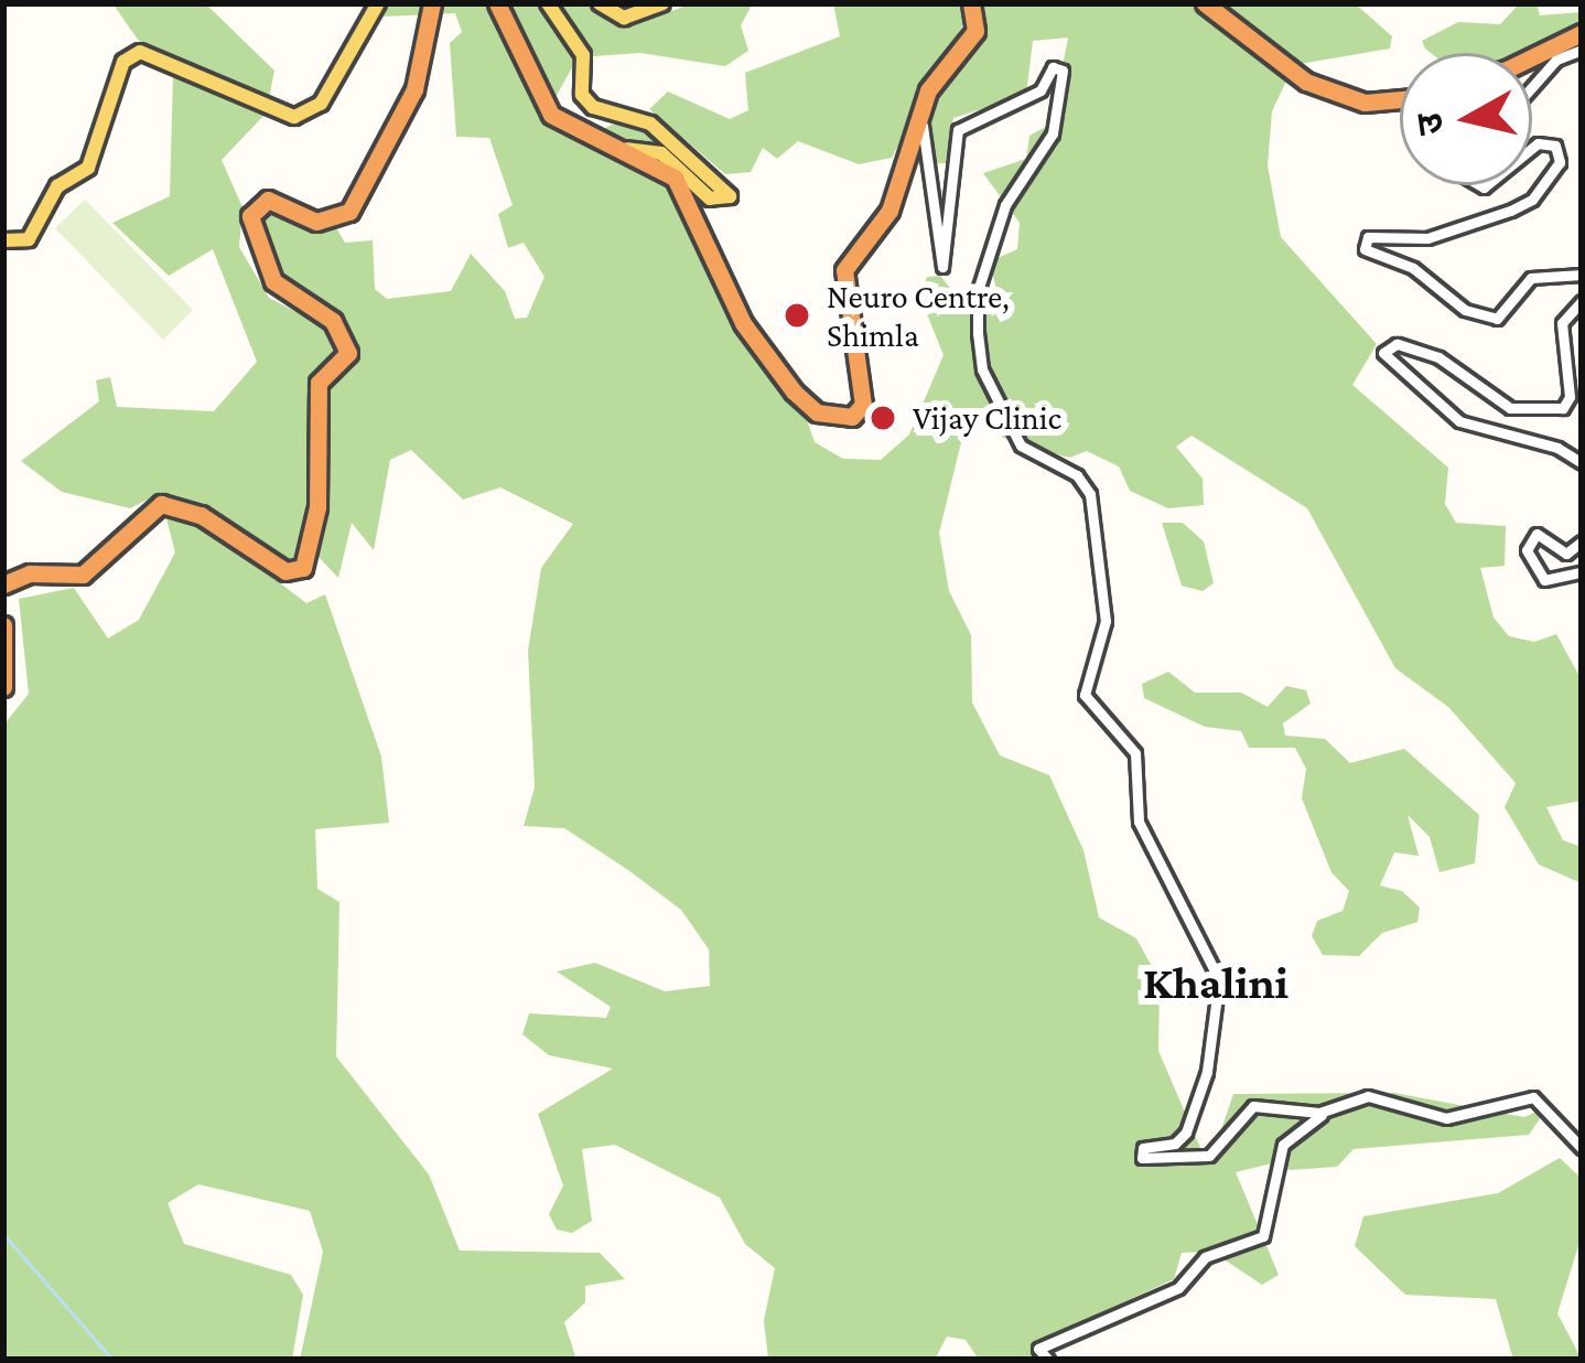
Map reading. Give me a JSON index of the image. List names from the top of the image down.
{
  "districts": ["Khalini"],
  "places": ["Neuro Centre, Shimla", "Vijay Clinic"],
  "north": "left"
}
